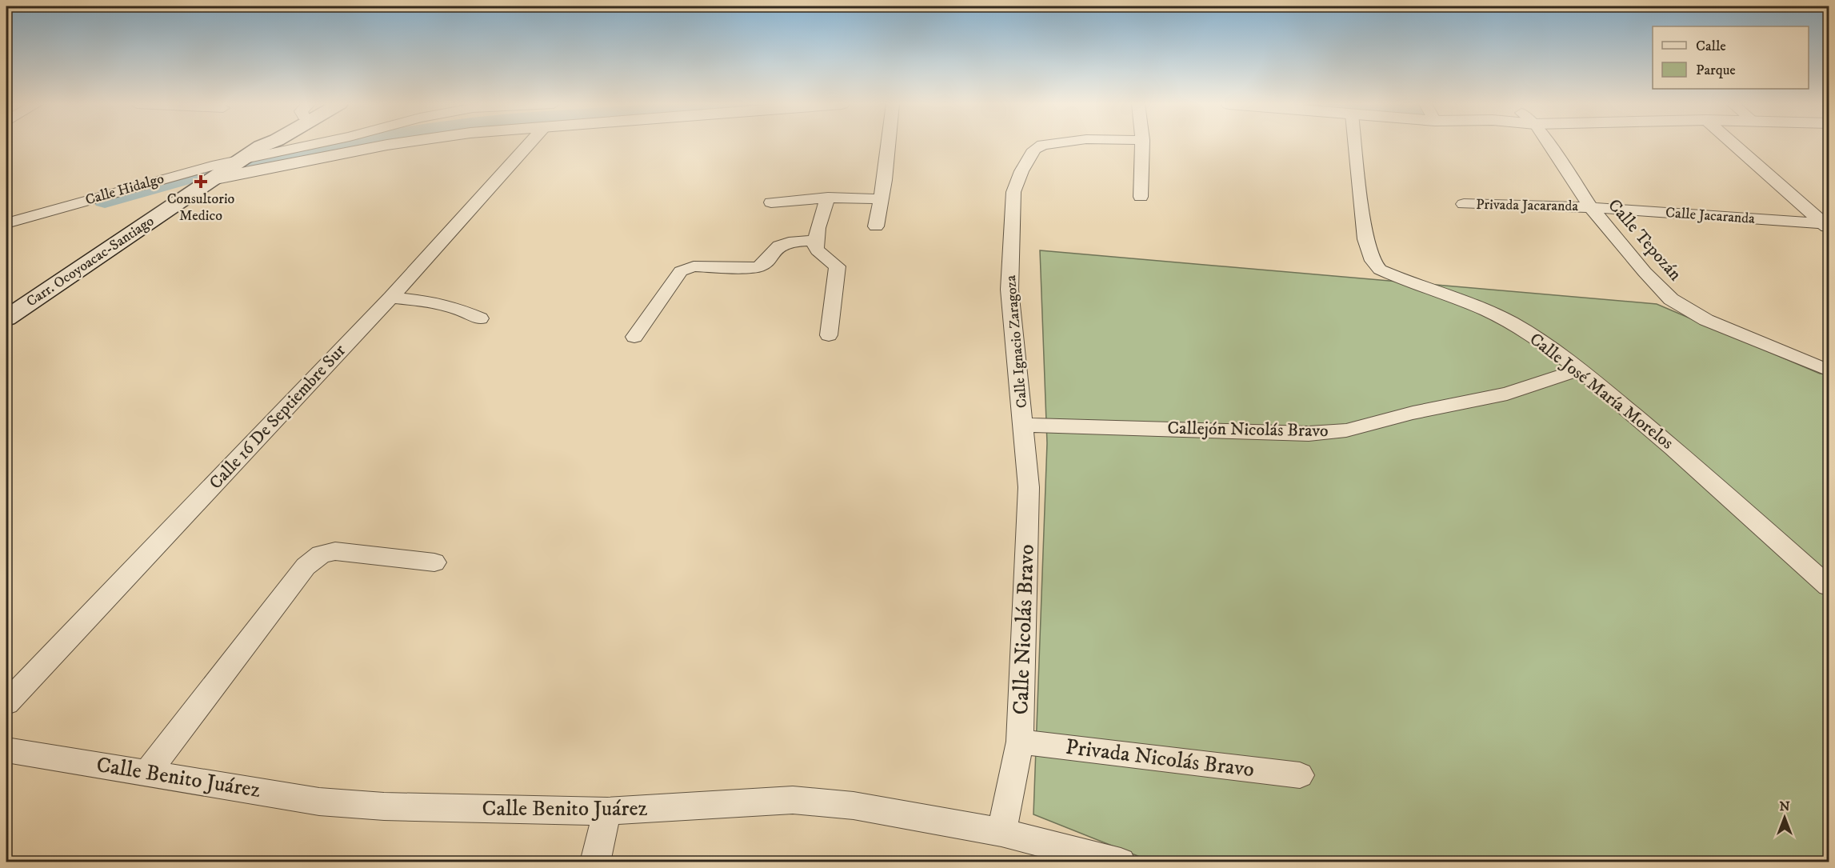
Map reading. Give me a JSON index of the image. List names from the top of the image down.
{
  "streets": {
    "main road": ["Carr. Ocoyoacac-Santiago"],
    "street": [
      "Calle Hidalgo",
      "Privada Jacaranda",
      "Calle Jacaranda",
      "Calle Tepozán",
      "Calle Ignacio Zaragoza",
      "Calle José María Morelos",
      "Calle 16 De Septiembre Sur",
      "Callejón Nicolás Bravo",
      "Calle Nicolás Bravo",
      "Privada Nicolás Bravo",
      "Calle Benito Juárez"
    ]
  },
  "crossings": [
    ["Calle Hidalgo", "Carr. Ocoyoacac-Santiago"],
    ["Privada Jacaranda", "Calle Jacaranda"],
    ["Privada Jacaranda", "Calle Tepozán"],
    ["Calle Jacaranda", "Calle Tepozán"],
    ["Calle Ignacio Zaragoza", "Callejón Nicolás Bravo"],
    ["Calle Ignacio Zaragoza", "Calle Nicolás Bravo"],
    ["Calle José María Morelos", "Callejón Nicolás Bravo"],
    ["Callejón Nicolás Bravo", "Calle Nicolás Bravo"],
    ["Calle Nicolás Bravo", "Privada Nicolás Bravo"],
    ["Calle Nicolás Bravo", "Calle Benito Juárez"]
  ],
  "places": {
    "health": ["Consultorio Medico"]
  },
  "legend": ["Calle", "Parque"],
  "north": "top"
}
